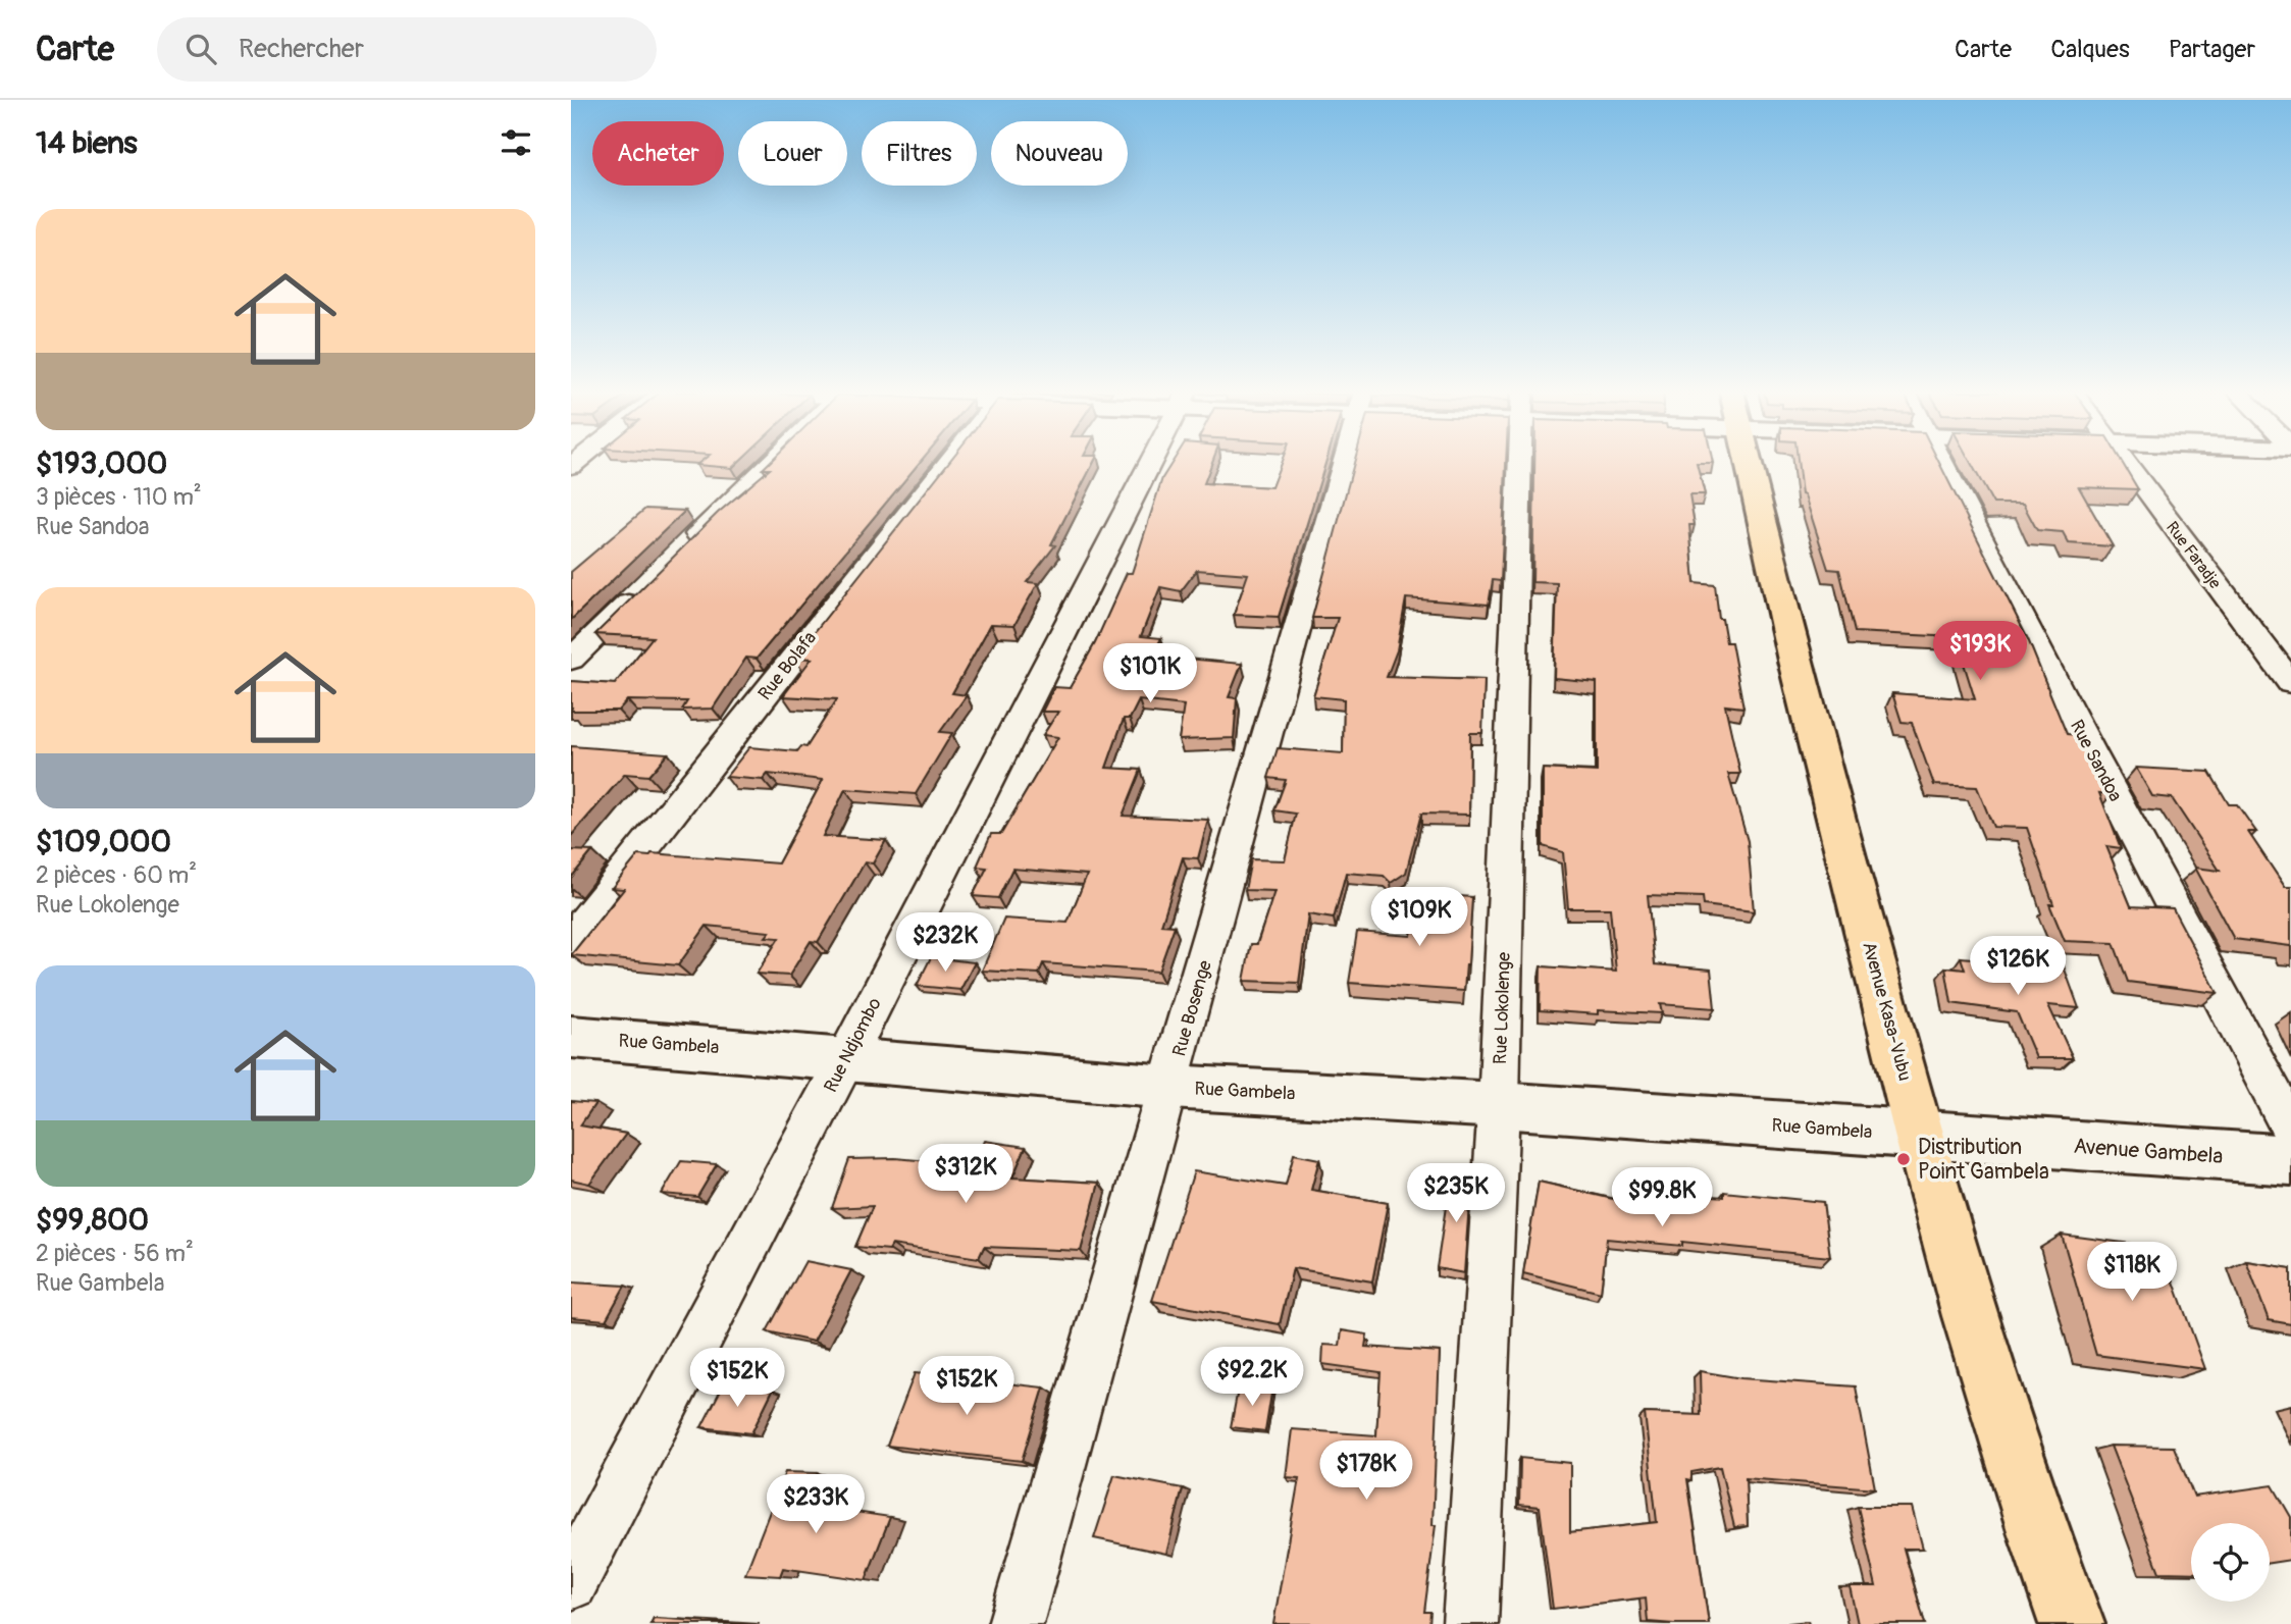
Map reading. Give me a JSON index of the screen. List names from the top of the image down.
{
  "streets": {
    "main road": ["Avenue Kasa-Vubu"],
    "street": [
      "Rue Faradje",
      "Rue Bolafa",
      "Rue Sandoa",
      "Rue Bosenge",
      "Rue Lokolenge",
      "Rue Gambela",
      "Rue Ndjombo",
      "Avenue Gambela"
    ]
  },
  "crossings": [
    ["Rue Bosenge", "Rue Gambela"],
    ["Rue Lokolenge", "Rue Gambela"],
    ["Avenue Kasa-Vubu", "Rue Gambela"],
    ["Avenue Kasa-Vubu", "Avenue Gambela"],
    ["Rue Gambela", "Rue Ndjombo"],
    ["Rue Gambela", "Avenue Gambela"]
  ],
  "places": ["Distribution Point Gambela"],
  "page": {
    "header": "Carte",
    "search": "Rechercher",
    "nav": ["Carte", "Calques", "Partager"],
    "heading": "14 biens",
    "chip": [
      "Acheter",
      "Louer",
      "Filtres",
      "Nouveau"
    ],
    "list": [
      {
        "name": "$193,000",
        "note": "3 pièces · 110 m² · Rue Sandoa"
      },
      {
        "name": "$109,000",
        "note": "2 pièces · 60 m² · Rue Lokolenge"
      },
      {
        "name": "$99,800",
        "note": "2 pièces · 56 m² · Rue Gambela"
      }
    ],
    "price": [
      "$193K",
      "$101K",
      "$109K",
      "$232K",
      "$126K",
      "$312K",
      "$235K",
      "$99.8K",
      "$118K",
      "$92.2K",
      "$152K",
      "$152K",
      "$178K",
      "$233K"
    ]
  }
}
